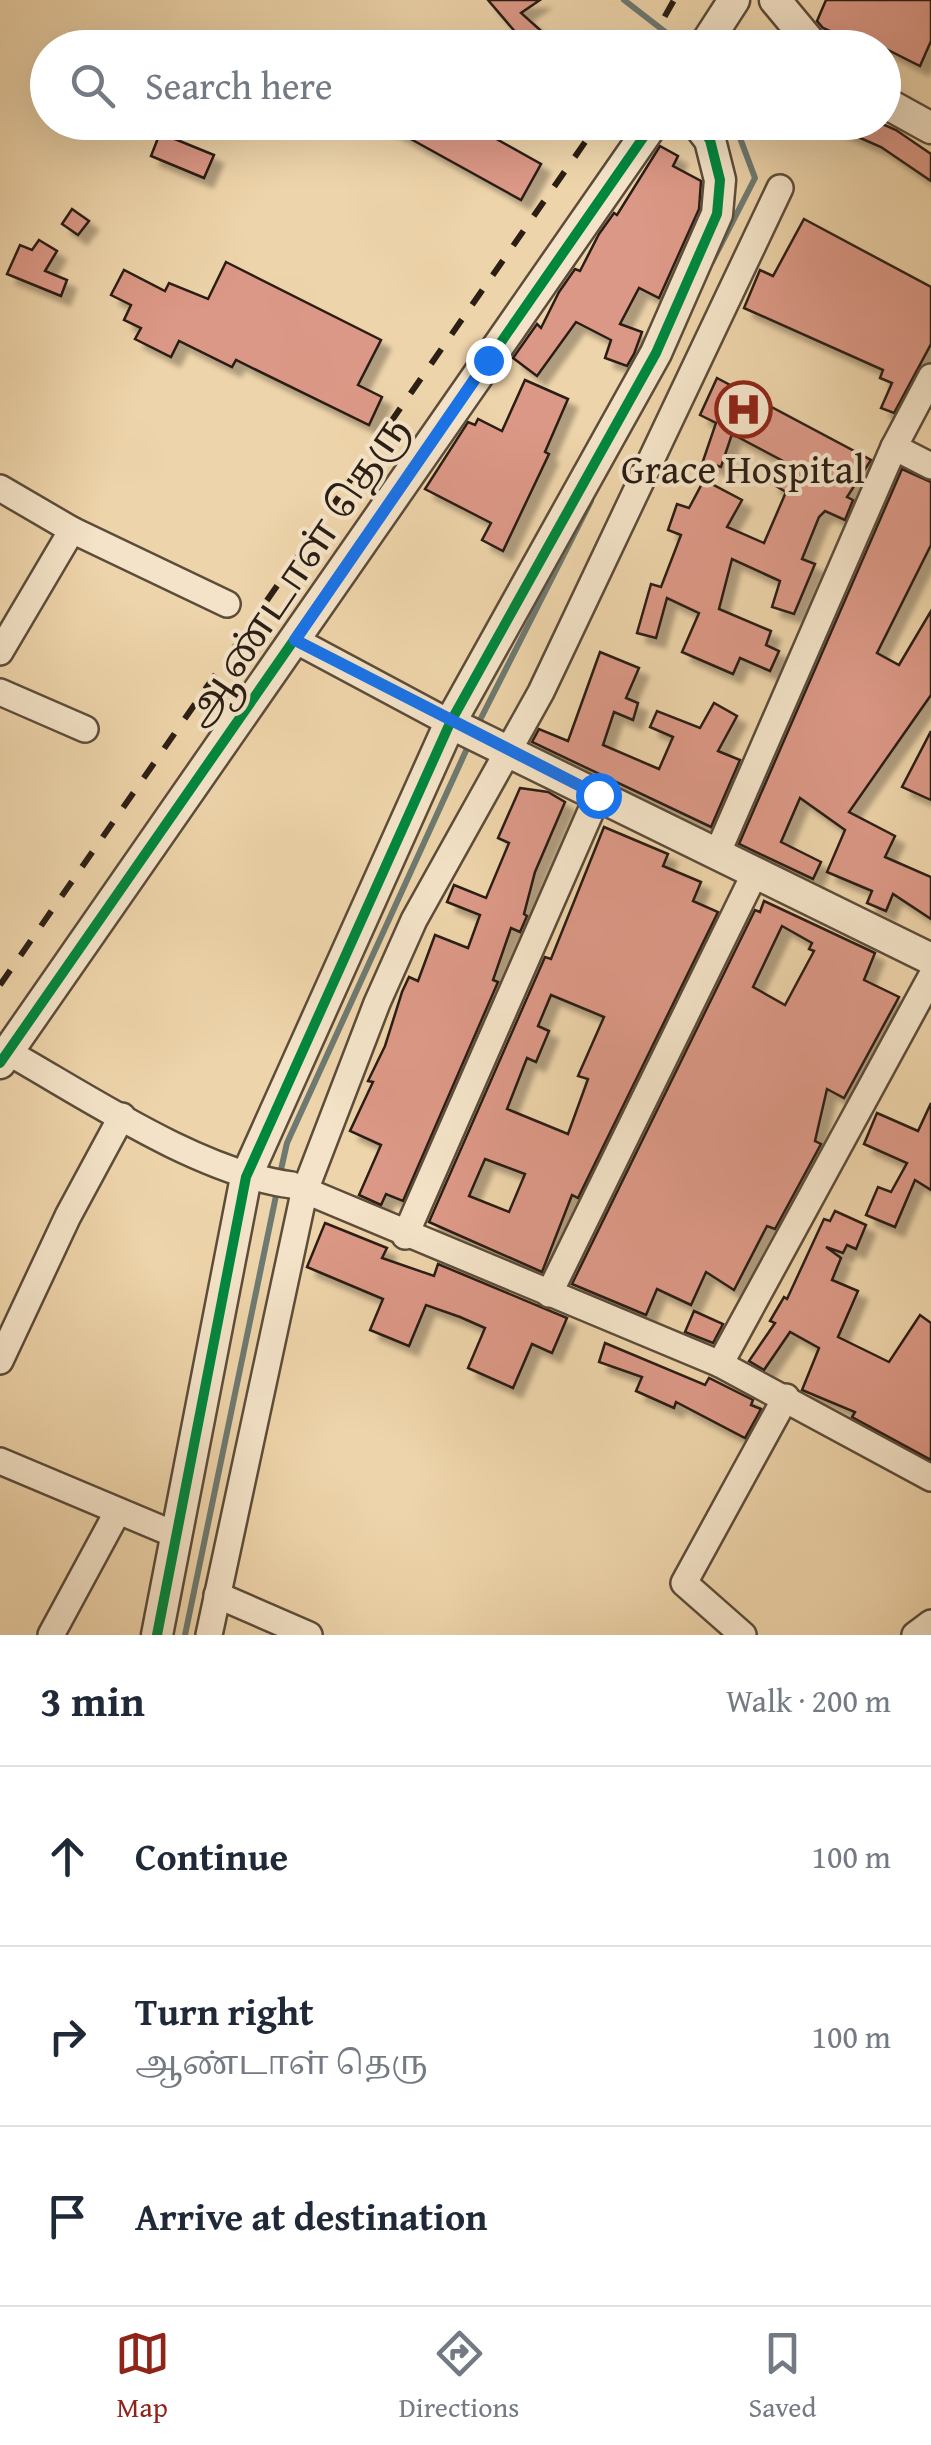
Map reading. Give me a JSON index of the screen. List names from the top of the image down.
{
  "streets": {
    "street": ["ஆண்டாள் தெரு"]
  },
  "places": {
    "hospital": ["Grace Hospital"]
  },
  "page": {
    "search": "Search here",
    "heading": ["3 min", "Walk · 200 m"],
    "list": [
      ["Continue", "100 m"],
      ["Turn right", "ஆண்டாள் தெரு", "100 m"],
      "Arrive at destination"
    ],
    "nav": ["Map", "Directions", "Saved"]
  }
}
